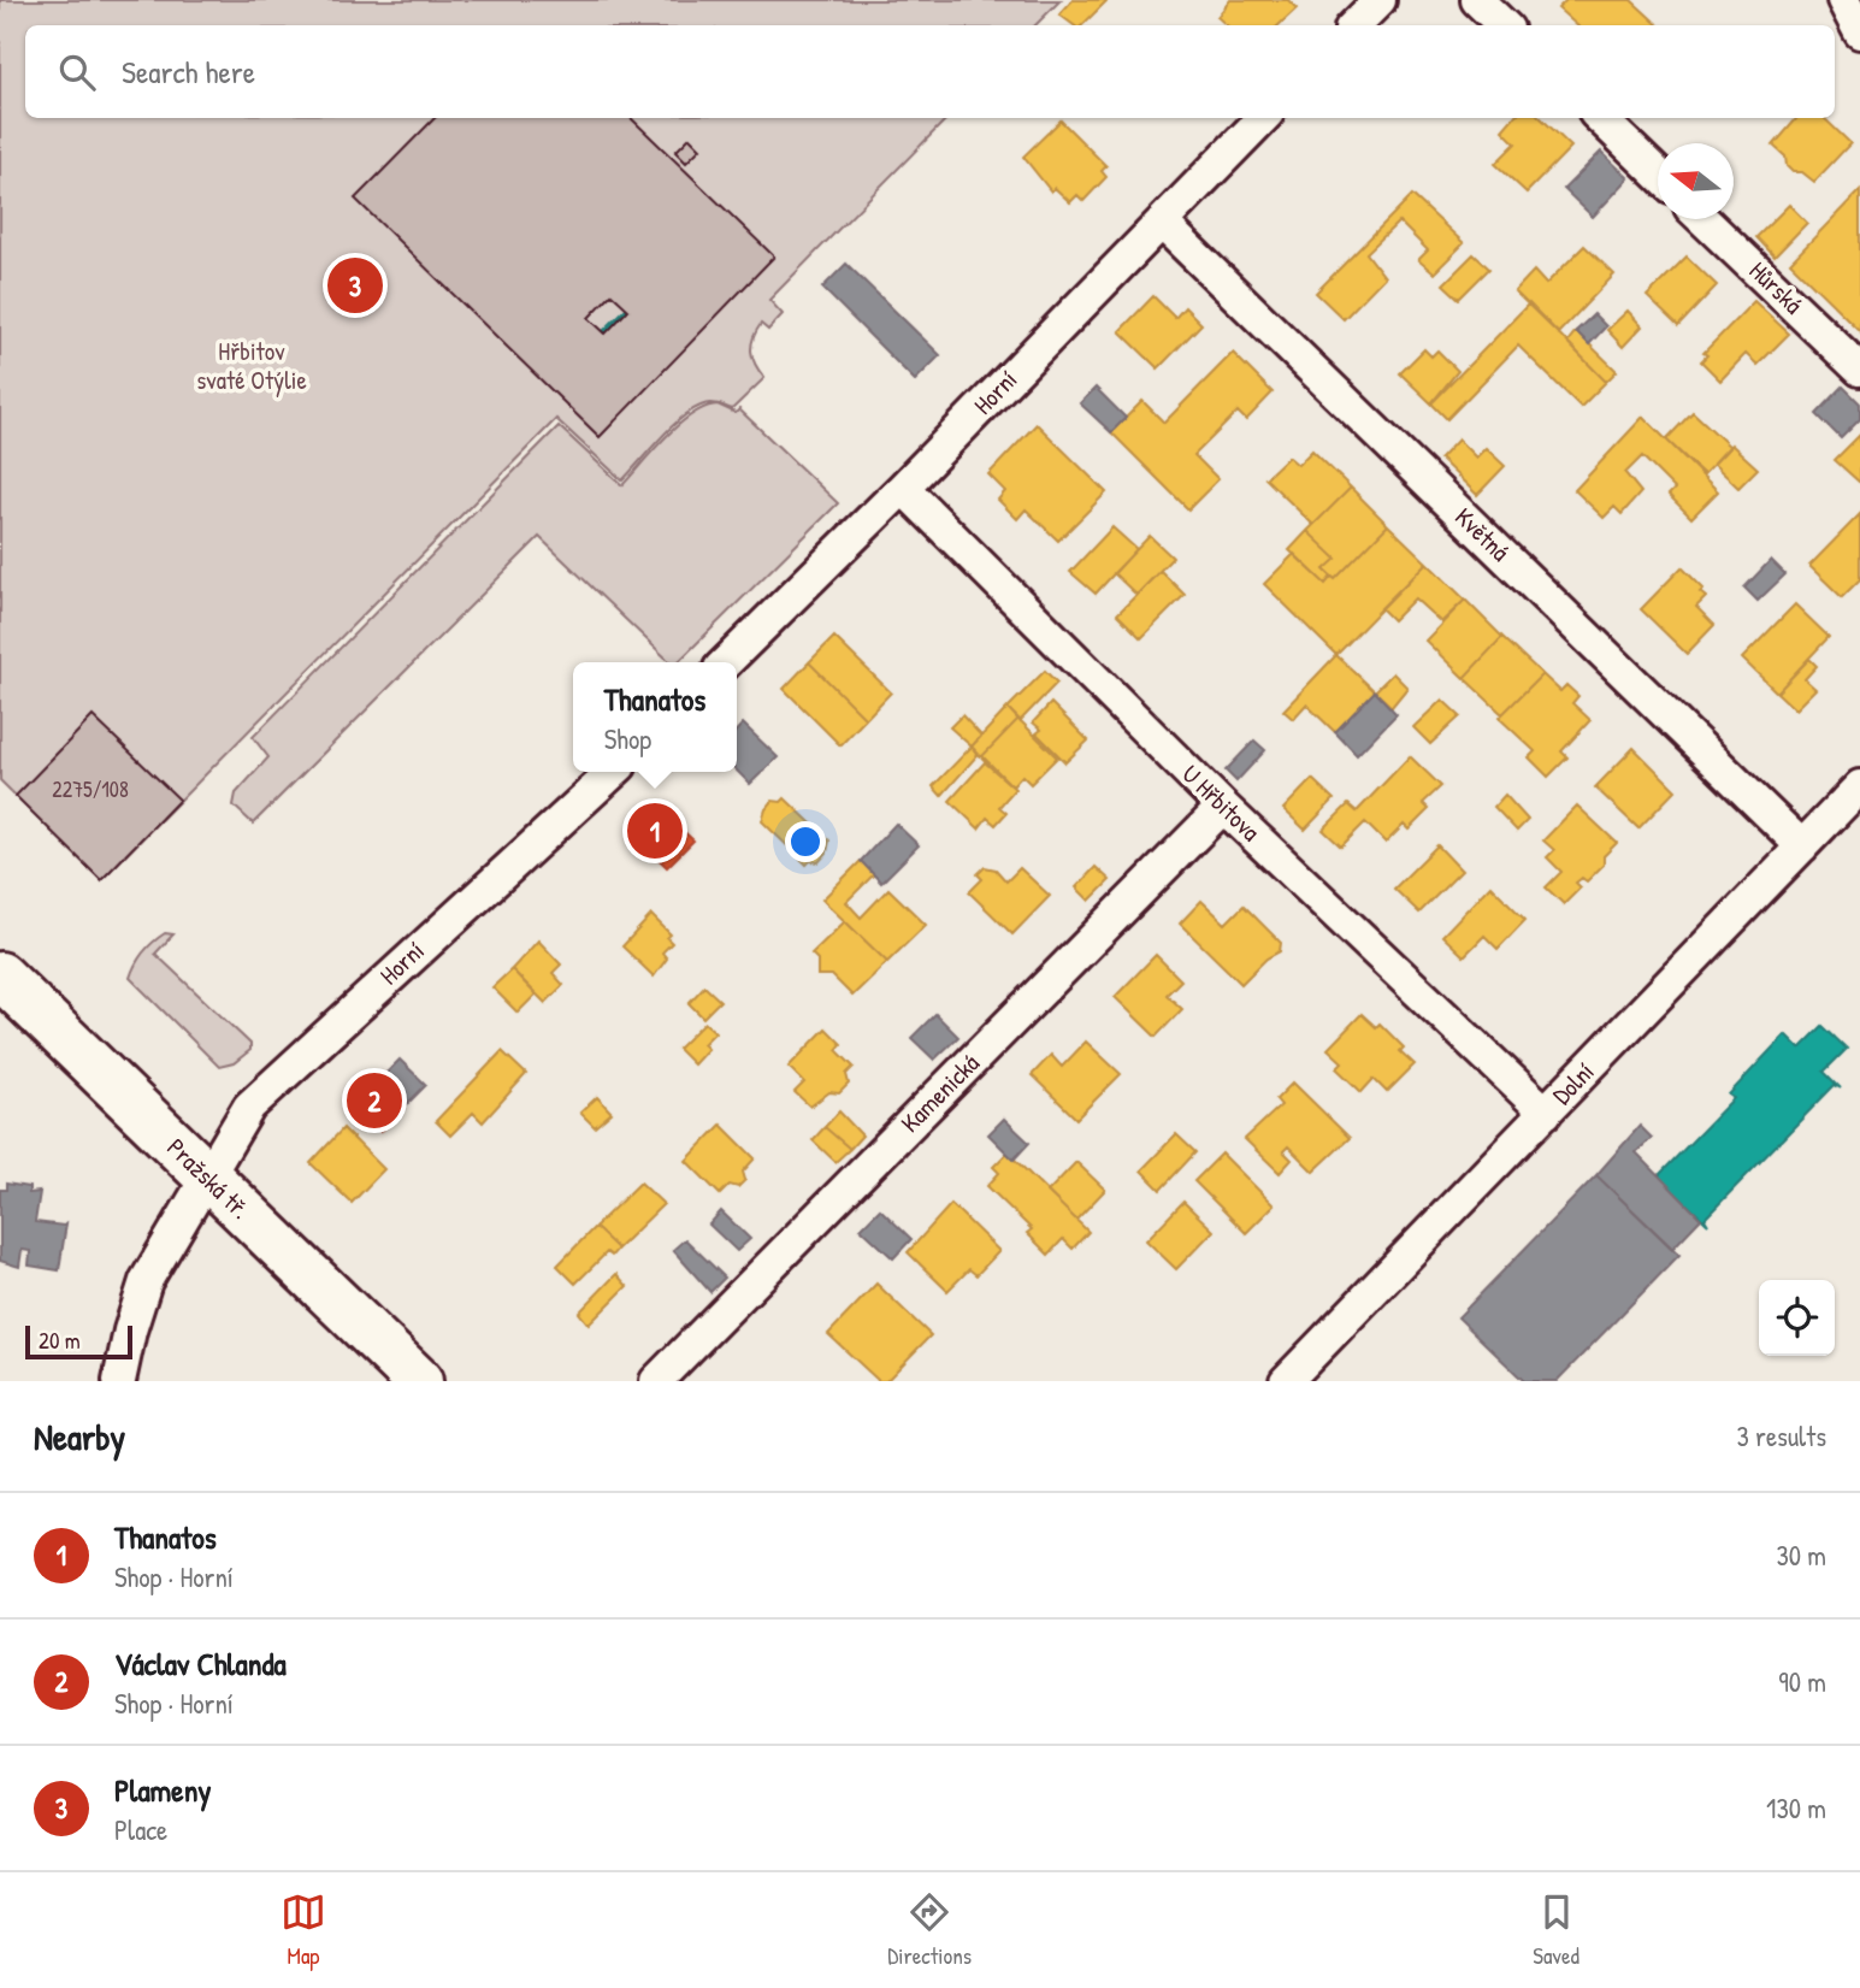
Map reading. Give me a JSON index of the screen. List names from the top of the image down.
{
  "streets": {
    "main road": ["Pražská tř."],
    "street": [
      "Hůrská",
      "Horní",
      "Květná",
      "U Hřbitova",
      "Dolní",
      "Kamenická"
    ]
  },
  "crossings": [
    ["Horní", "Květná"],
    ["Horní", "U Hřbitova"],
    ["Horní", "Pražská tř."],
    ["Květná", "Dolní"],
    ["U Hřbitova", "Dolní"],
    ["U Hřbitova", "Kamenická"]
  ],
  "parks": ["Hřbitov svaté Otýlie"],
  "house_numbers": ["2275/108"],
  "scale_bar": "20 m",
  "north": "left",
  "page": {
    "search": "Search here",
    "pins": ["3", "1", "2"],
    "popup": ["Thanatos", "Shop"],
    "scale": "20 m",
    "heading": ["Nearby", "3 results"],
    "list": [
      {
        "mark": "1",
        "name": "Thanatos",
        "note": "Shop · Horní",
        "value": "30 m"
      },
      {
        "mark": "2",
        "name": "Václav Chlanda",
        "note": "Shop · Horní",
        "value": "90 m"
      },
      {
        "mark": "3",
        "name": "Plameny",
        "note": "Place",
        "value": "130 m"
      }
    ],
    "nav": ["Map", "Directions", "Saved"]
  }
}
